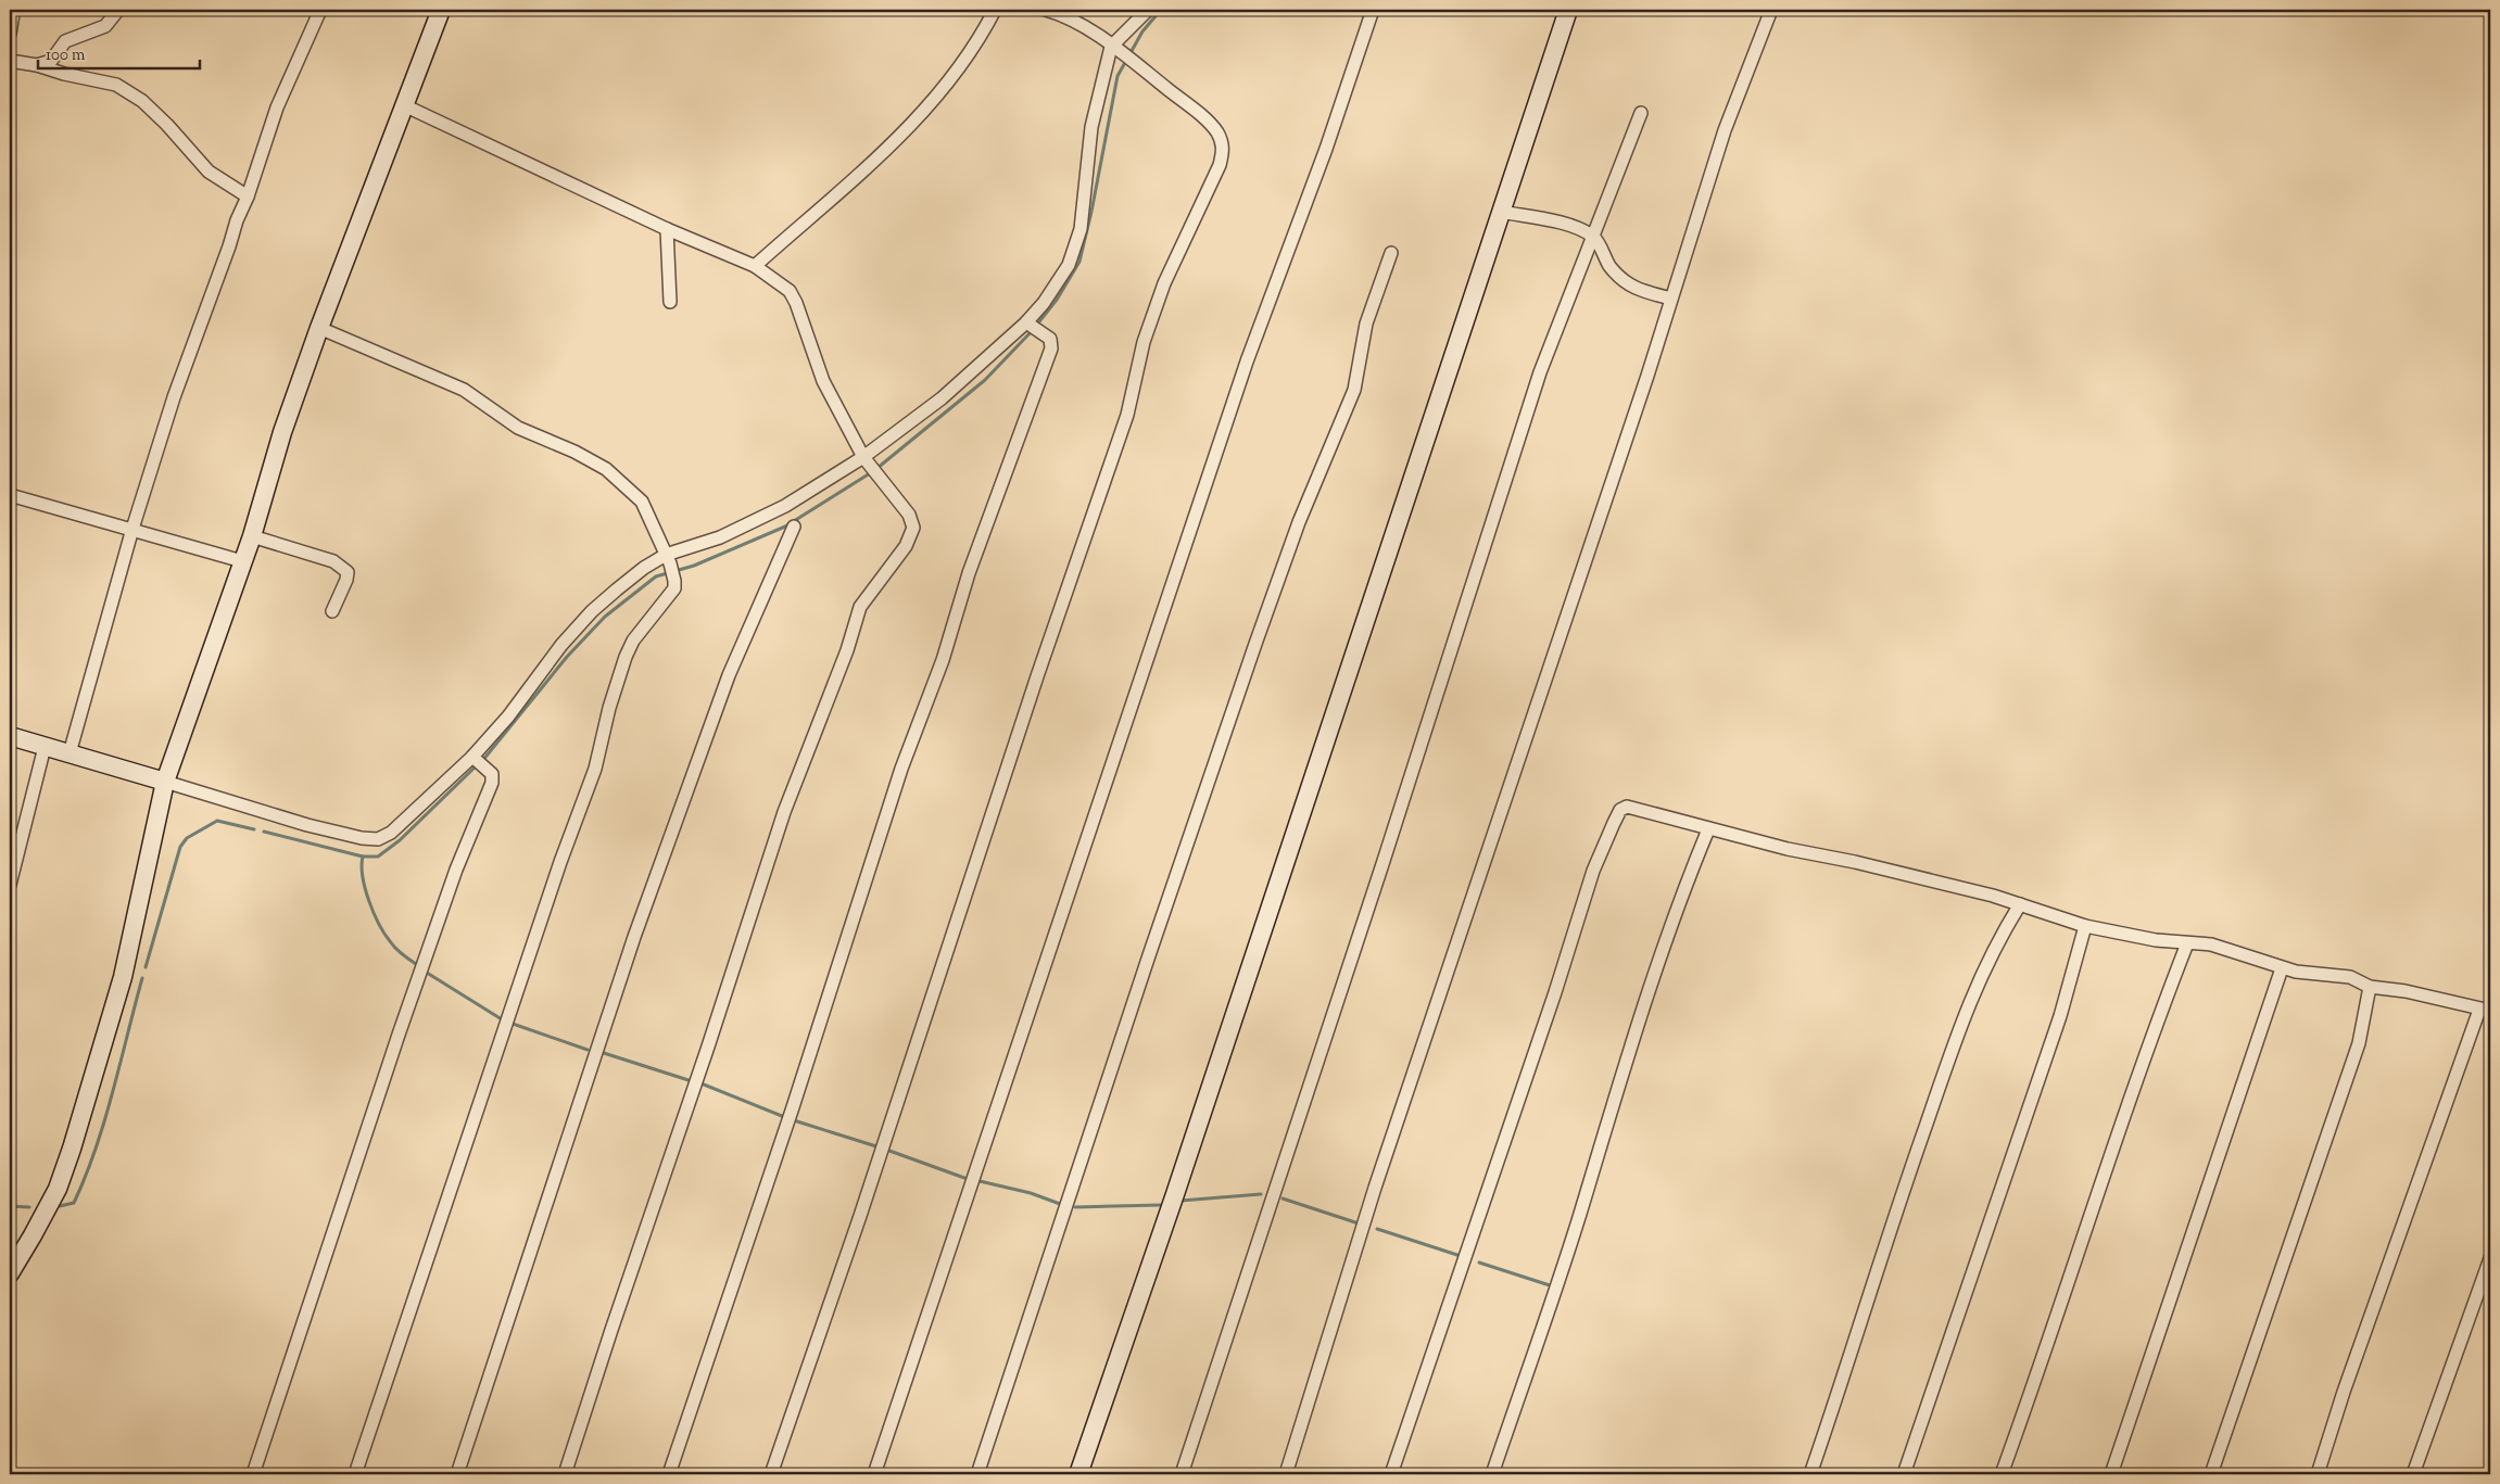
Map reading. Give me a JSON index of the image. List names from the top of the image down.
{
  "scale_bar": "100 m"
}
